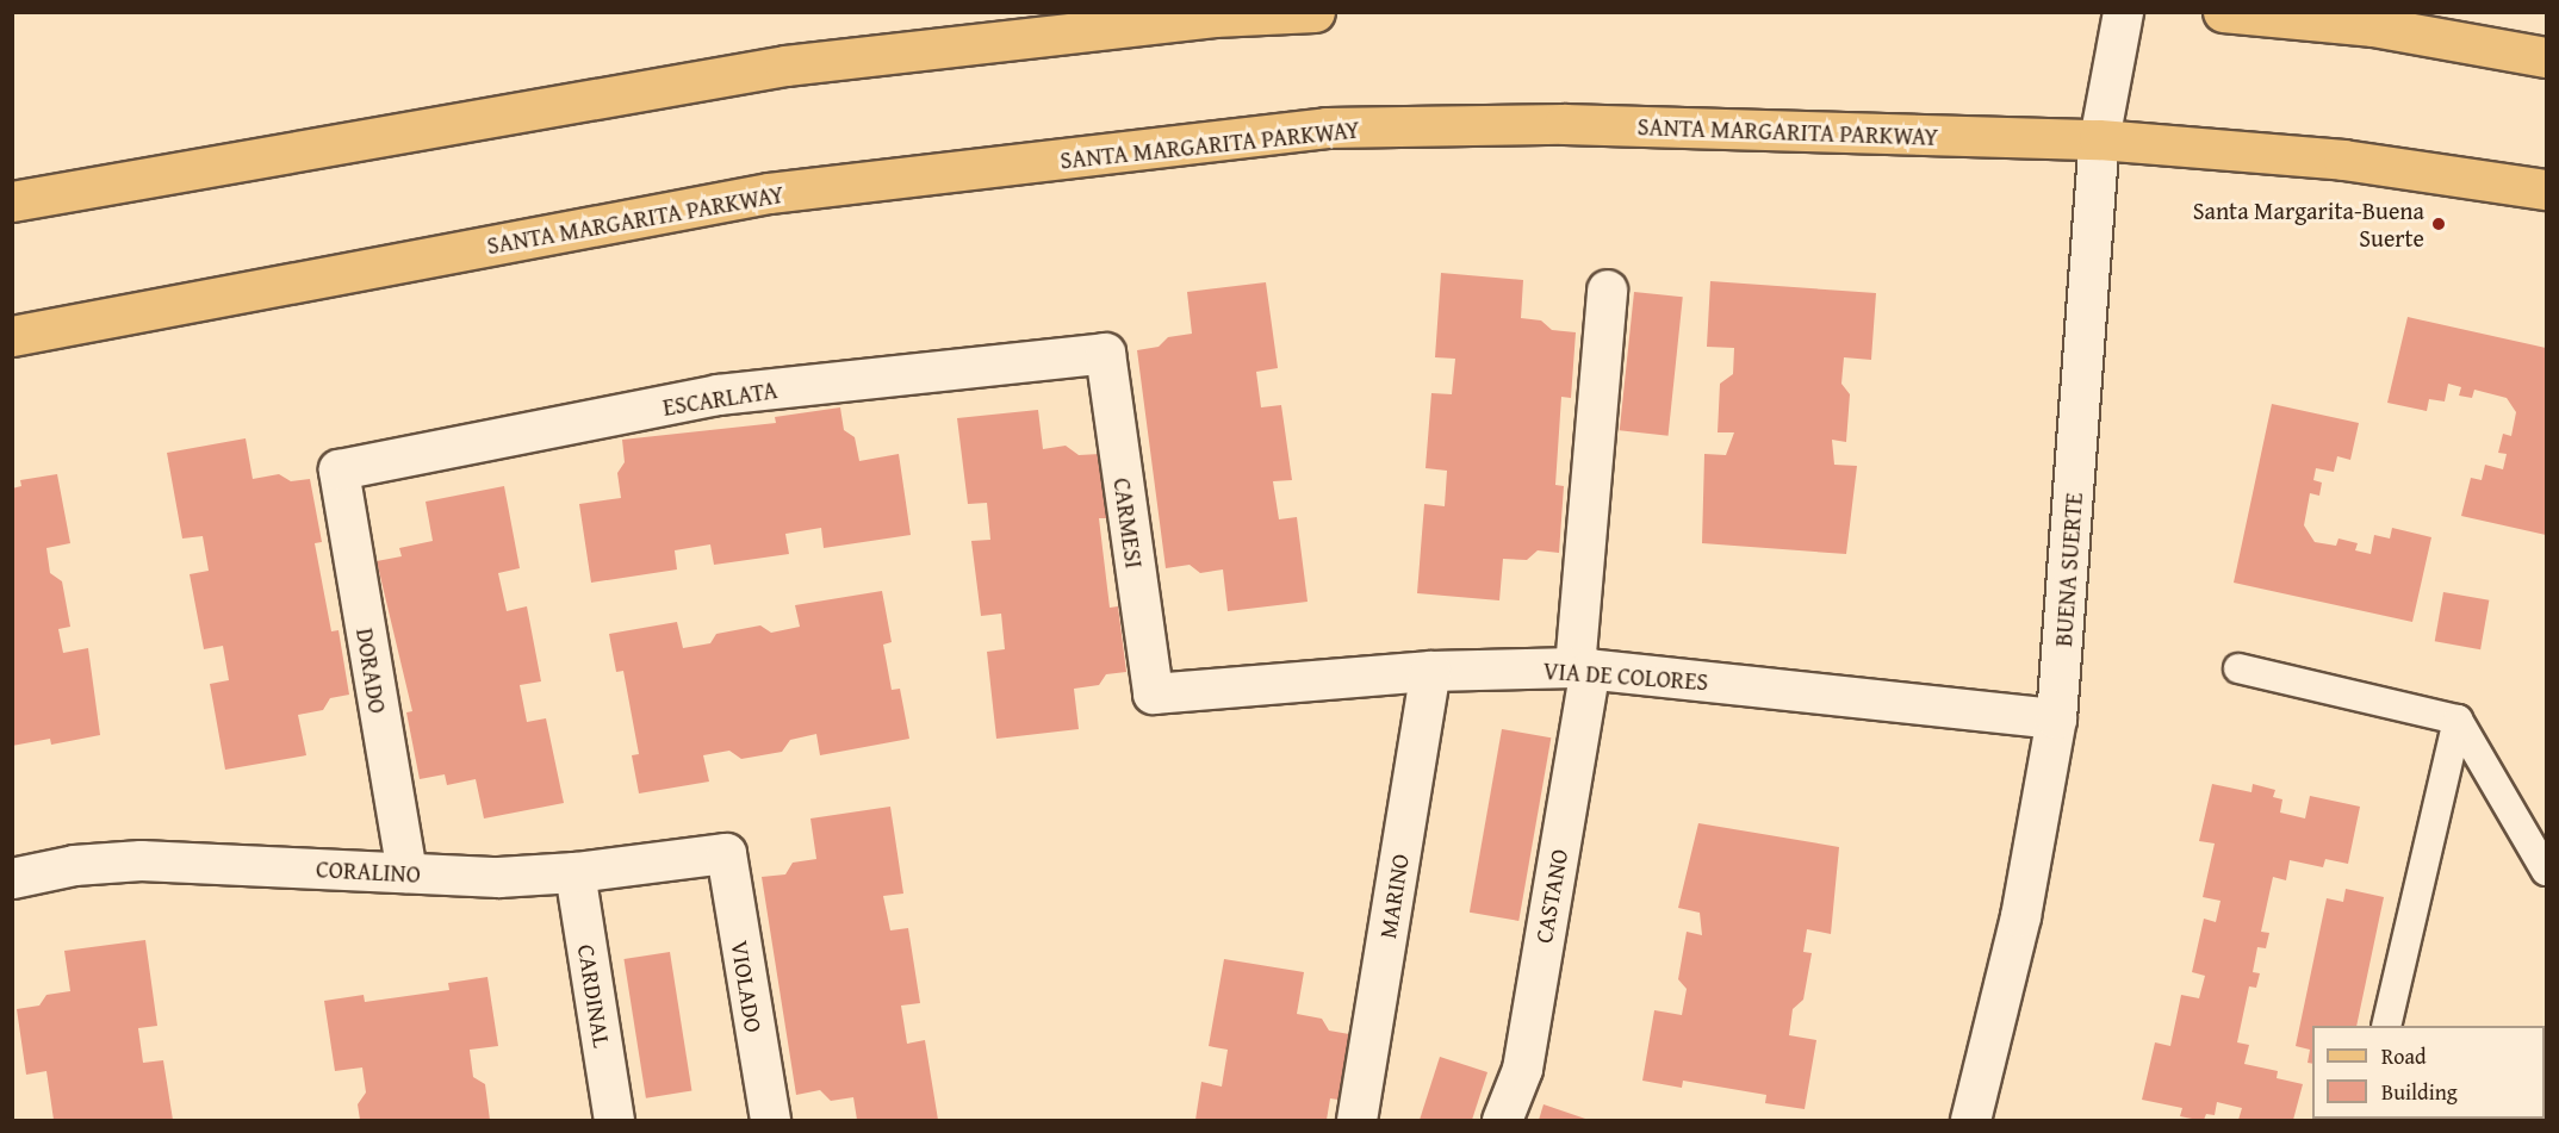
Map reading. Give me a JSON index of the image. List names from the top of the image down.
{
  "streets": {
    "main road": ["SANTA MARGARITA PARKWAY"],
    "street": [
      "ESCARLATA",
      "CARMESI",
      "BUENA SUERTE",
      "DORADO",
      "VIA DE COLORES",
      "CORALINO",
      "MARINO",
      "CASTANO",
      "VIOLADO",
      "CARDINAL"
    ]
  },
  "crossings": [
    ["SANTA MARGARITA PARKWAY", "BUENA SUERTE"],
    ["ESCARLATA", "CARMESI"],
    ["ESCARLATA", "DORADO"],
    ["CARMESI", "VIA DE COLORES"],
    ["BUENA SUERTE", "VIA DE COLORES"],
    ["DORADO", "CORALINO"],
    ["VIA DE COLORES", "MARINO"],
    ["VIA DE COLORES", "CASTANO"],
    ["CORALINO", "VIOLADO"],
    ["CORALINO", "CARDINAL"]
  ],
  "places": ["Santa Margarita-Buena Suerte"],
  "legend": ["Road", "Building"]
}
